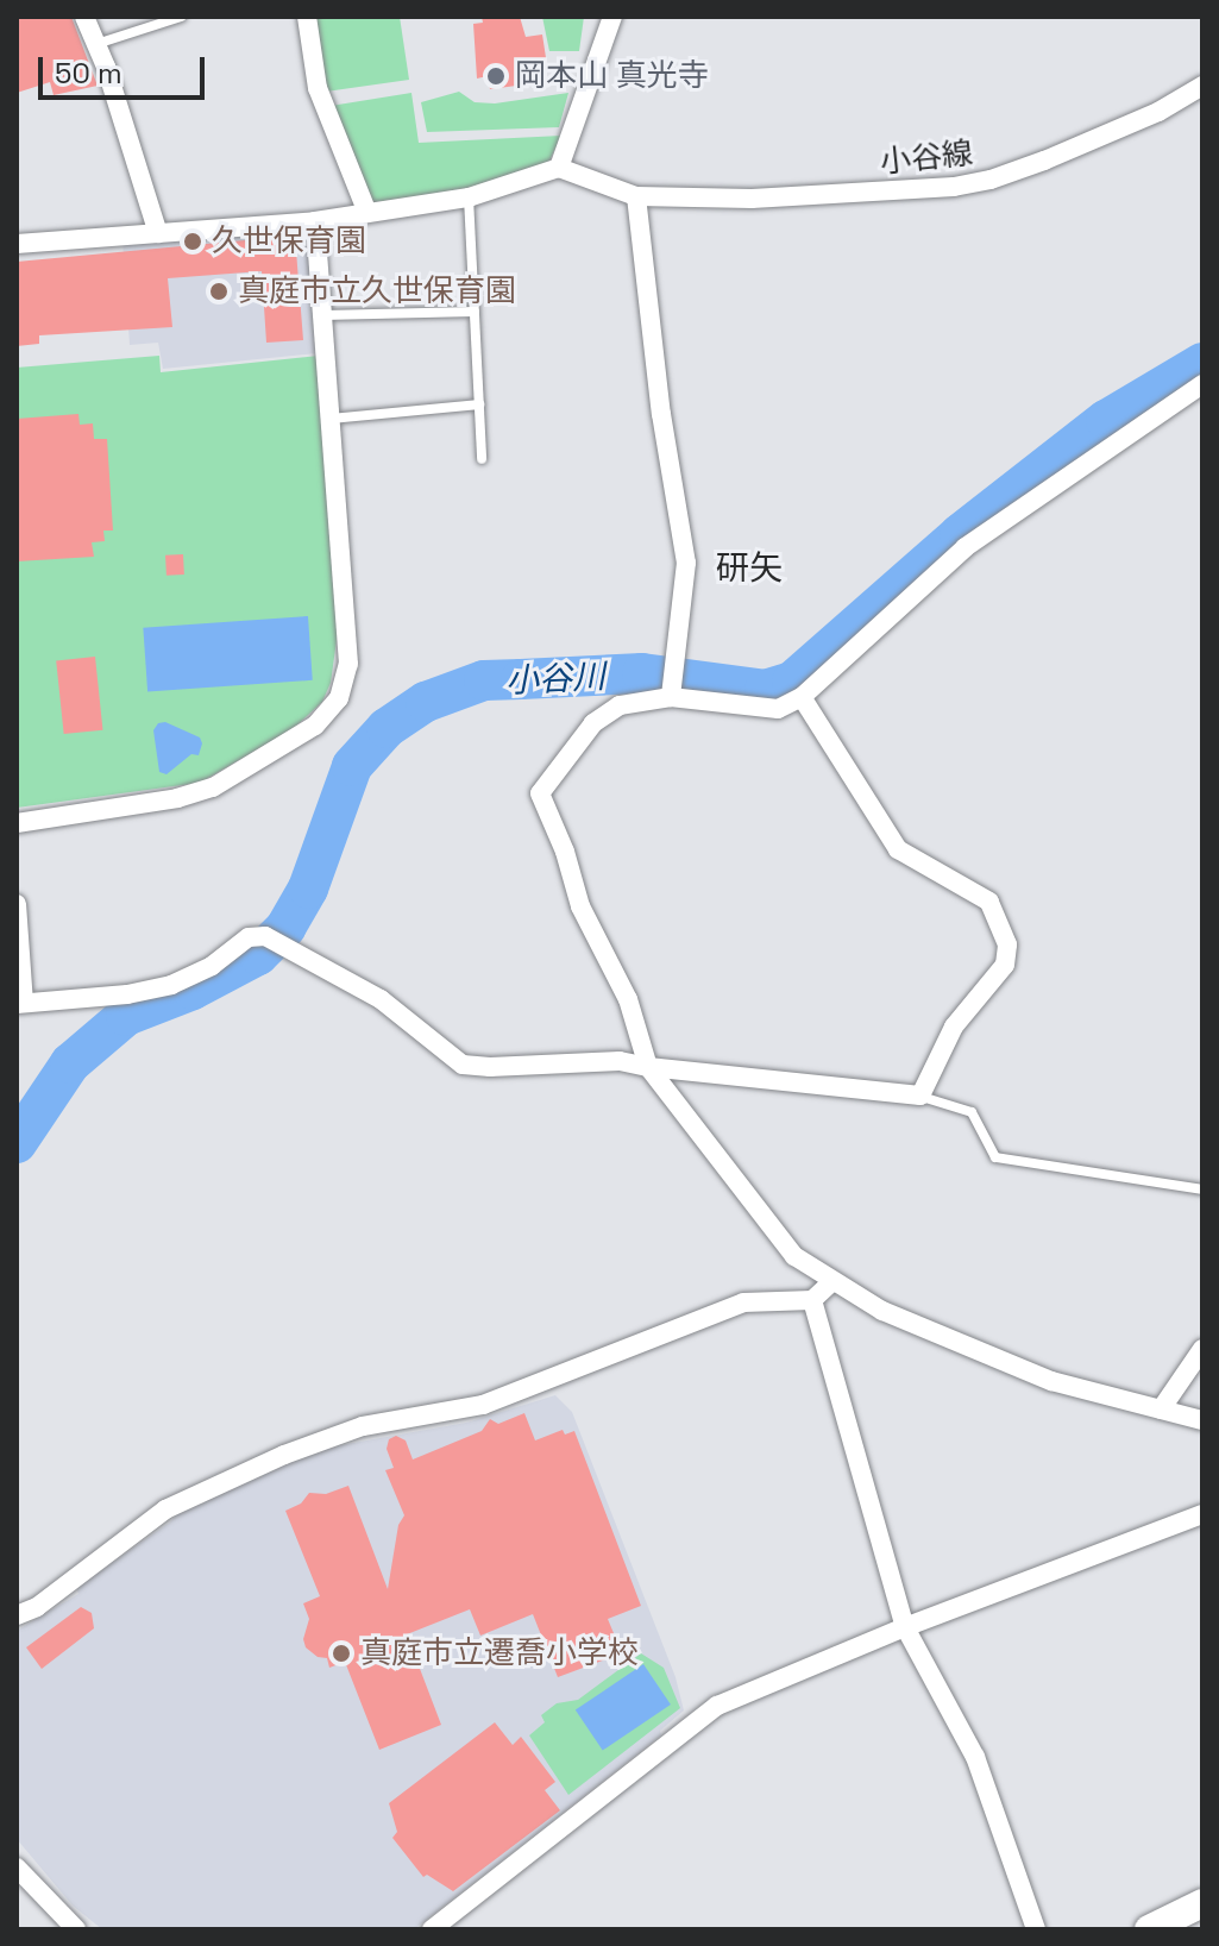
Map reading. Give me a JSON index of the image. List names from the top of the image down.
{
  "streets": {
    "street": ["小谷線"]
  },
  "districts": ["研矢"],
  "water": ["小谷川"],
  "places": [
    "岡本山 真光寺",
    "久世保育園",
    "真庭市立久世保育園",
    "真庭市立遷喬小学校"
  ],
  "scale_bar": "50 m"
}
